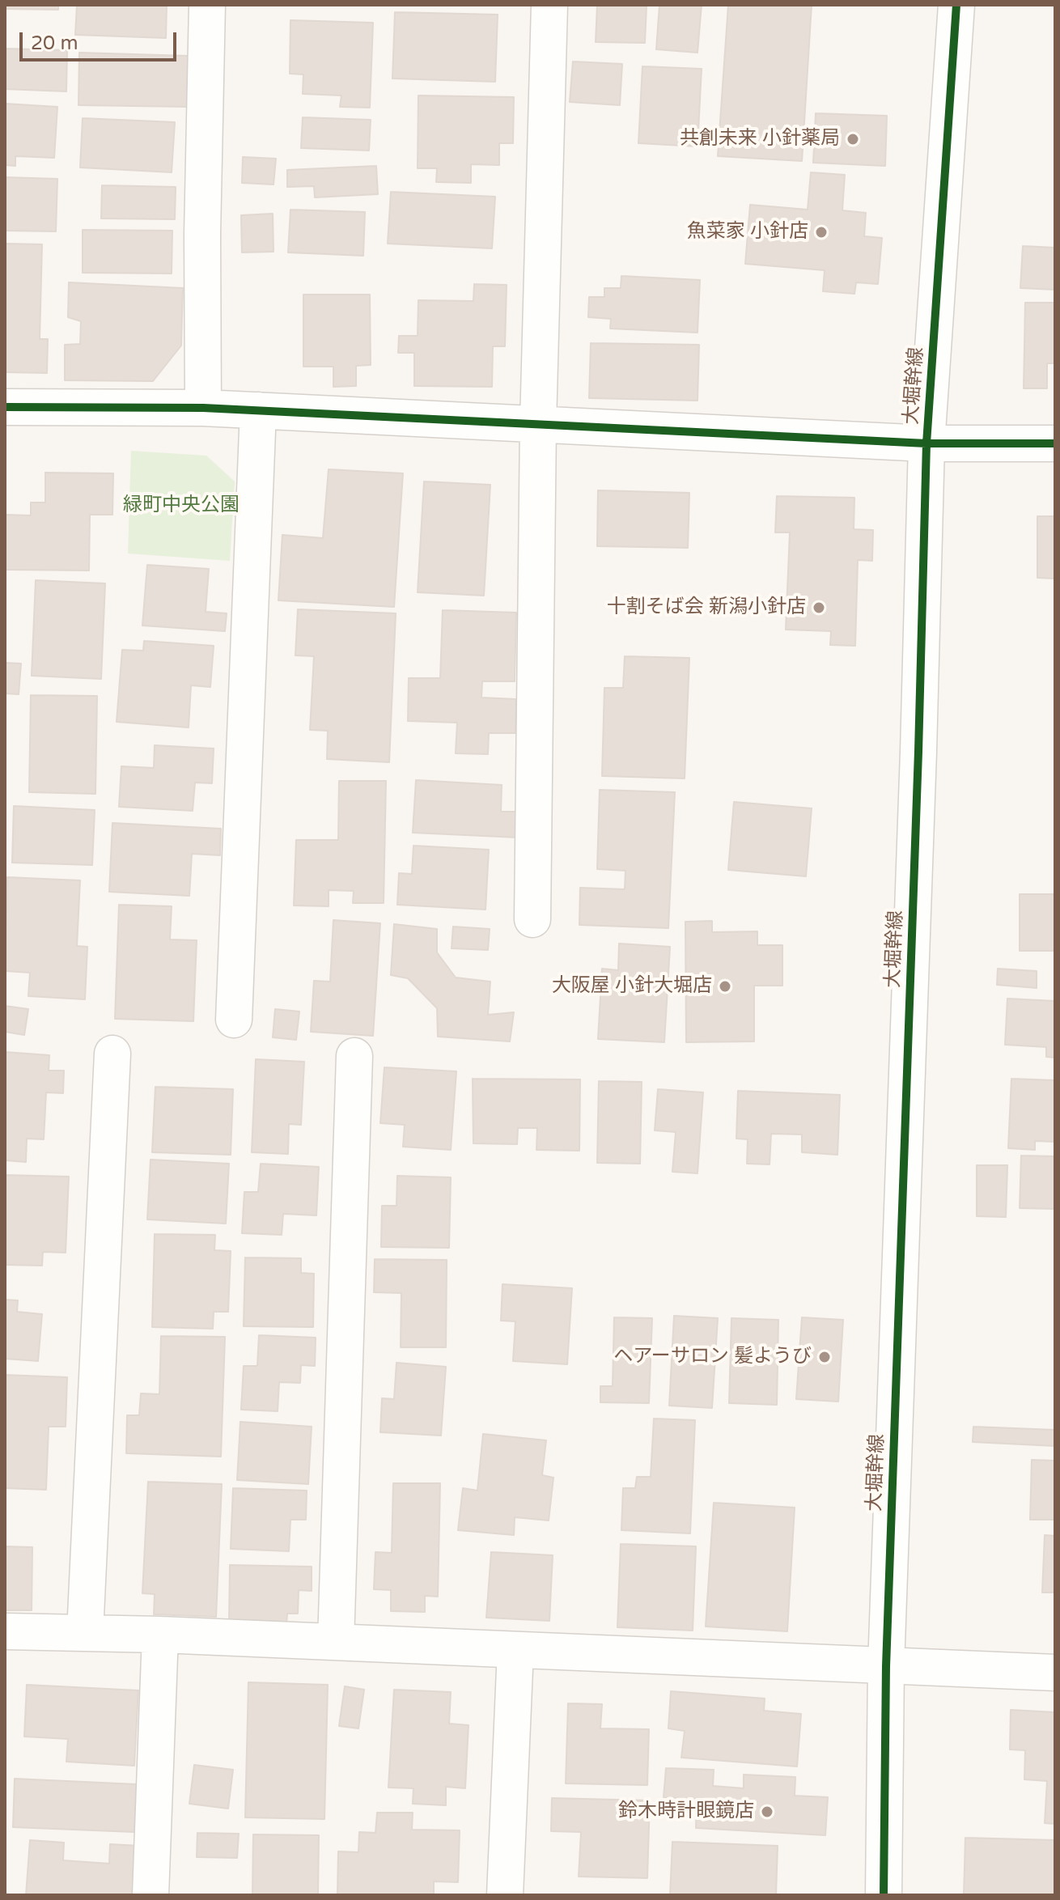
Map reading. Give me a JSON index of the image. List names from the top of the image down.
{
  "streets": {
    "street": ["大堀幹線"]
  },
  "parks": ["緑町中央公園"],
  "places": [
    "共創未来 小針薬局",
    "魚菜家 小針店",
    "十割そば会 新潟小針店",
    "大阪屋 小針大堀店",
    "ヘアーサロン 髪ようび",
    "鈴木時計眼鏡店"
  ],
  "scale_bar": "20 m"
}
